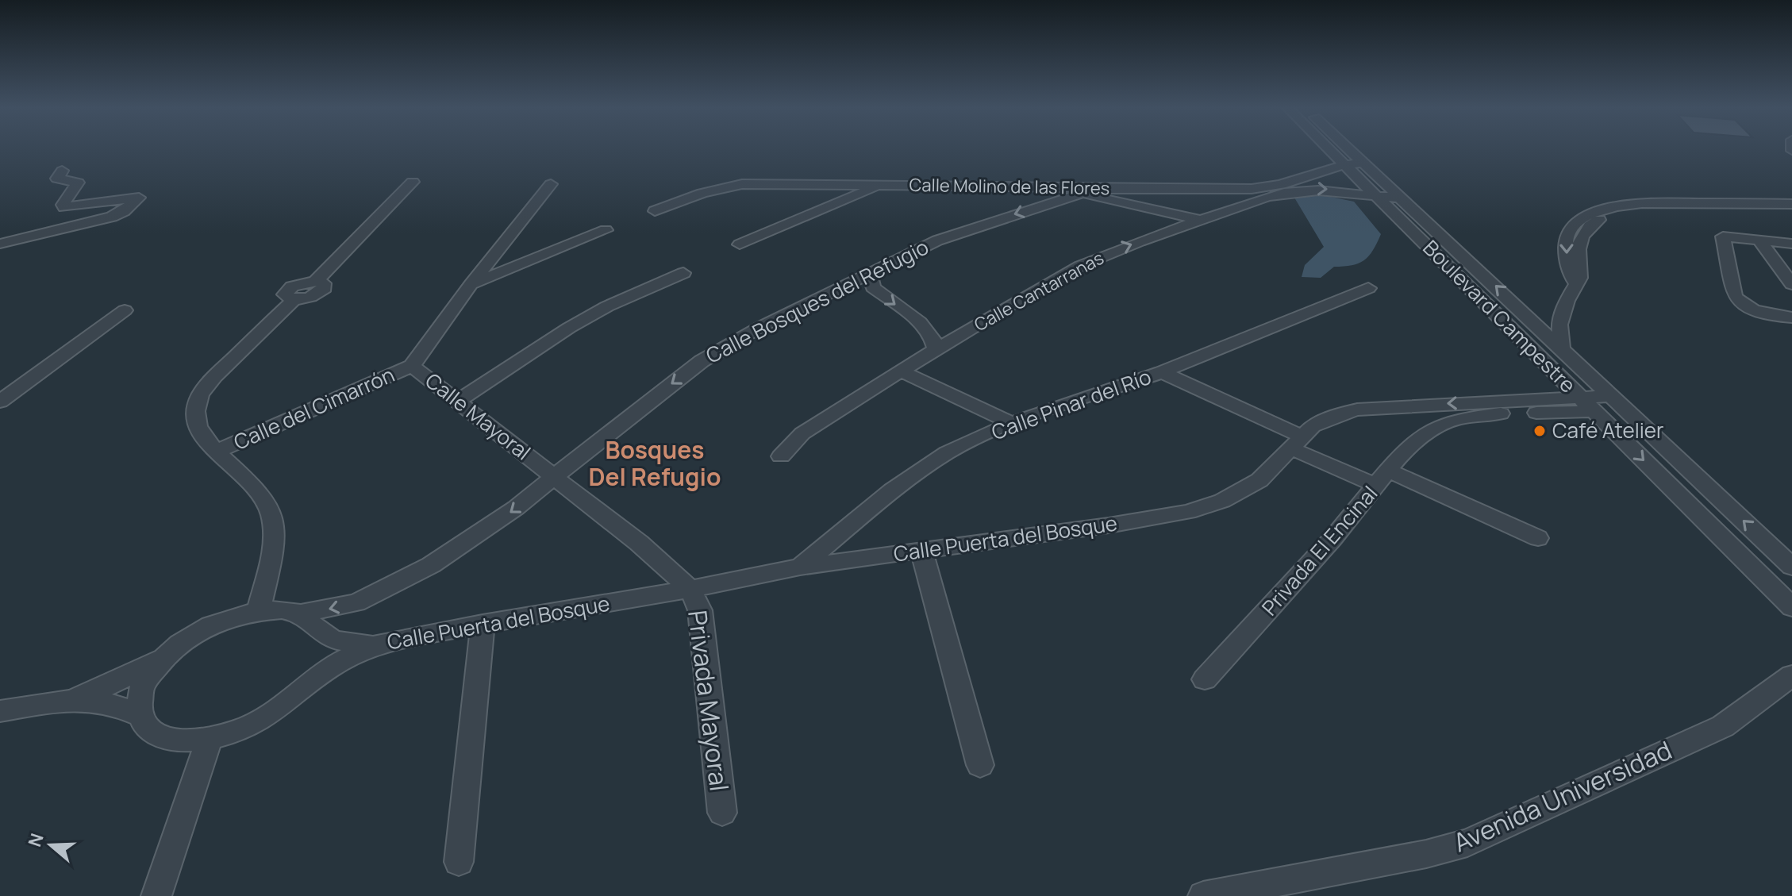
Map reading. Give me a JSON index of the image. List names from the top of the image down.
{
  "streets": {
    "street": [
      "Calle Molino de las Flores",
      "Calle Cantarranas",
      "Calle Bosques del Refugio",
      "Boulevard Campestre",
      "Calle Pinar del Río",
      "Calle del Cimarrón",
      "Calle Mayoral",
      "Calle Puerta del Bosque",
      "Privada El Encinal",
      "Privada Mayoral",
      "Avenida Universidad"
    ]
  },
  "crossings": [
    ["Calle Molino de las Flores", "Calle Bosques del Refugio"],
    ["Calle Molino de las Flores", "Boulevard Campestre"],
    ["Calle Cantarranas", "Boulevard Campestre"],
    ["Calle Bosques del Refugio", "Calle Mayoral"],
    ["Boulevard Campestre", "Calle Puerta del Bosque"],
    ["Calle Pinar del Río", "Calle Puerta del Bosque"],
    ["Calle del Cimarrón", "Calle Mayoral"],
    ["Calle Mayoral", "Calle Puerta del Bosque"],
    ["Calle Mayoral", "Privada Mayoral"],
    ["Calle Puerta del Bosque", "Privada El Encinal"],
    ["Calle Puerta del Bosque", "Privada Mayoral"]
  ],
  "one_way": ["Calle Cantarranas"],
  "districts": ["Bosques Del Refugio"],
  "places": ["Café Atelier"],
  "north": "left"
}
